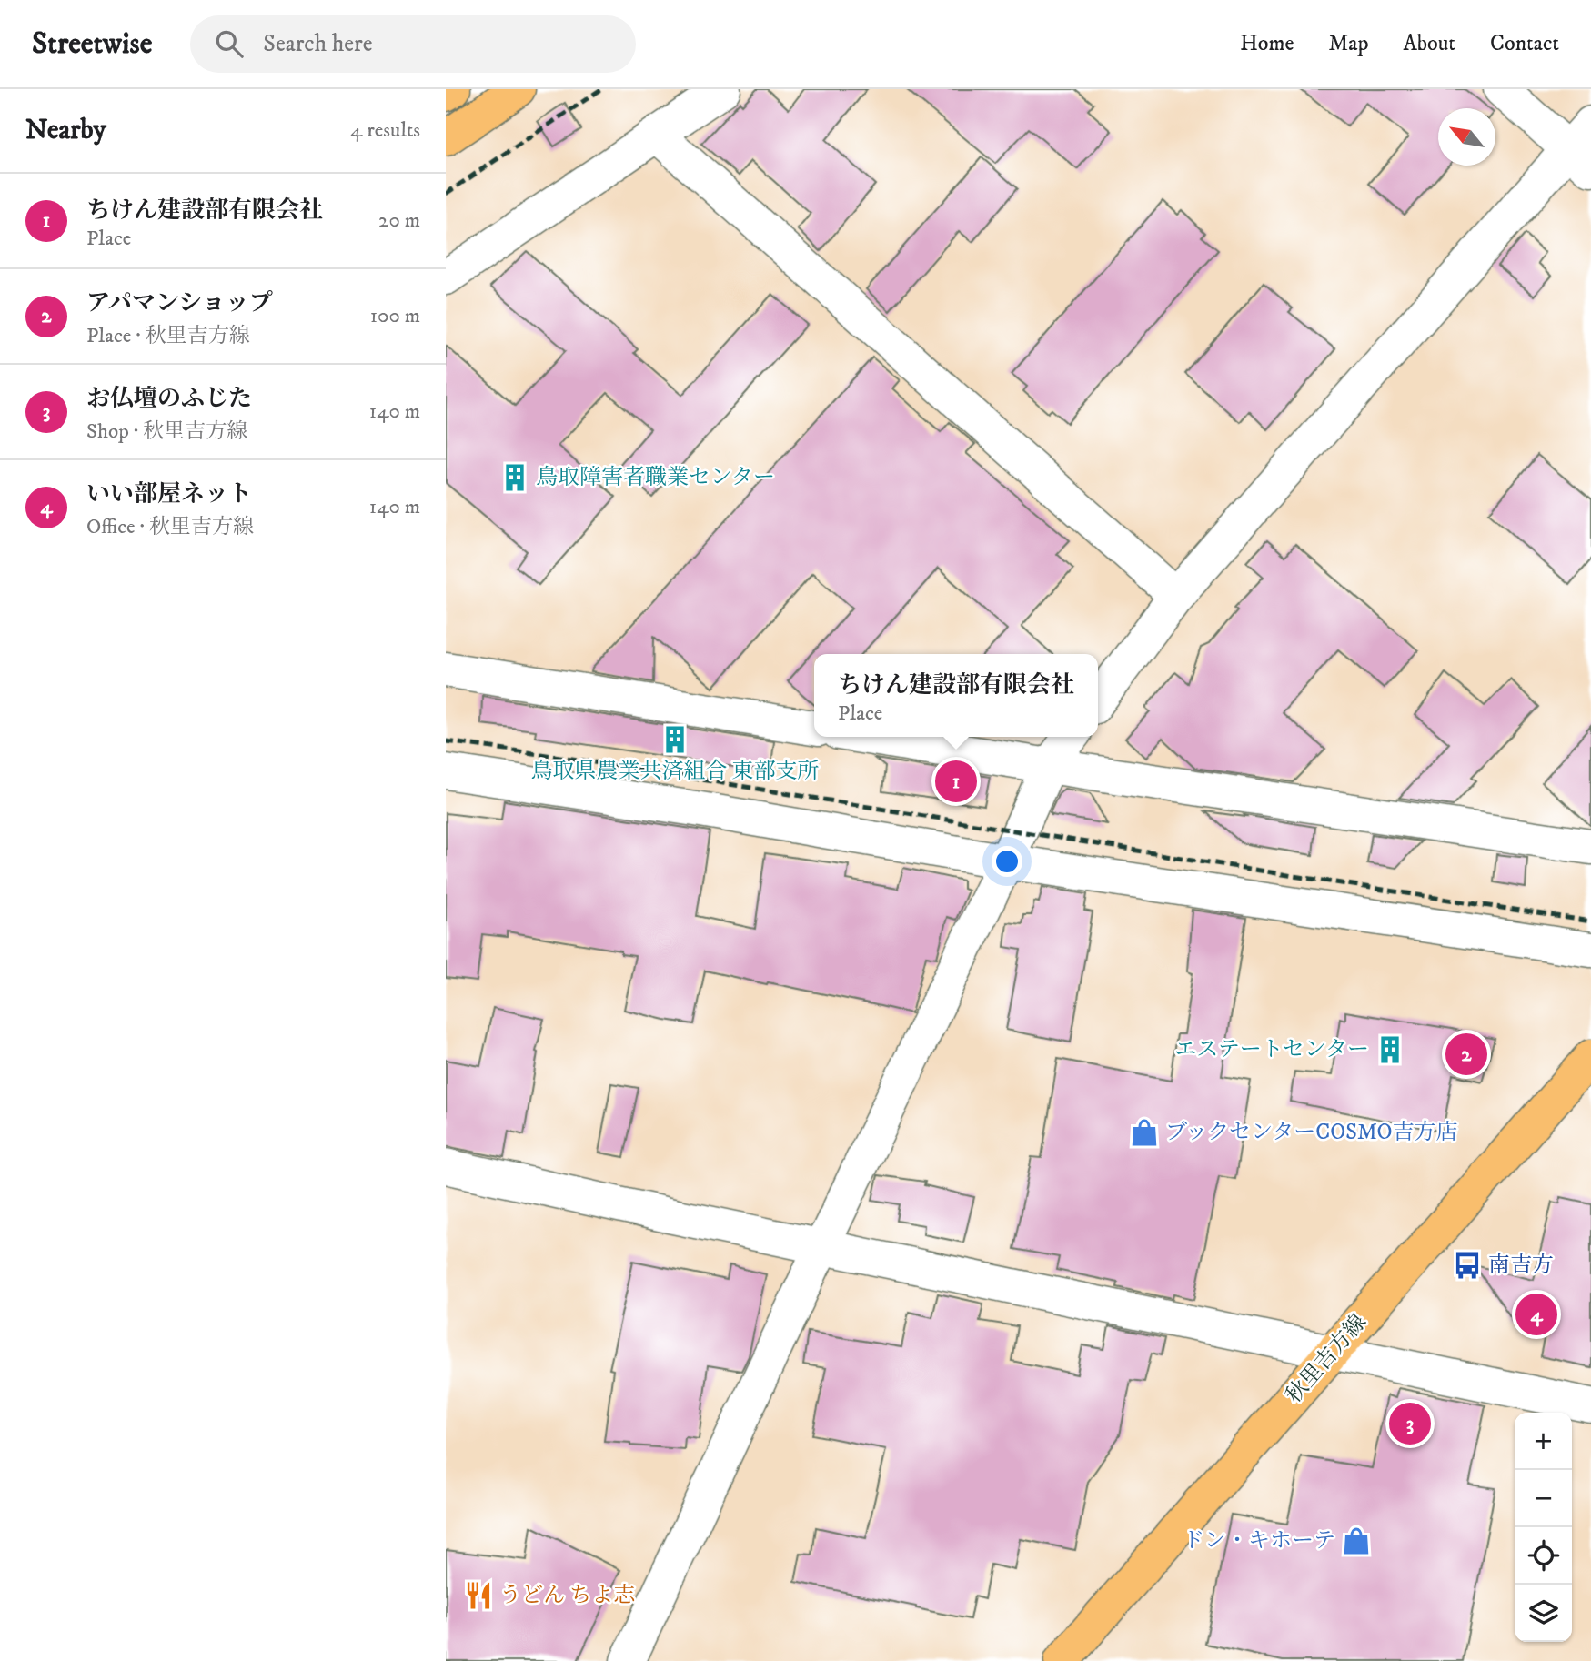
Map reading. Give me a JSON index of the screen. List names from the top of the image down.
{
  "streets": {
    "main road": ["秋里吉方線"]
  },
  "places": {
    "building": ["鳥取障害者職業センター", "鳥取県農業共済組合 東部支所", "エステートセンター"],
    "shop": ["ブックセンターCOSMO吉方店", "ドン・キホーテ"],
    "bus stop": ["南吉方"],
    "restaurant": ["うどん ちよ志"]
  },
  "north": "top left",
  "page": {
    "header": "Streetwise",
    "search": "Search here",
    "nav": [
      "Home",
      "Map",
      "About",
      "Contact"
    ],
    "heading": ["Nearby", "4 results"],
    "list": [
      {
        "mark": "1",
        "name": "ちけん建設部有限会社",
        "note": "Place",
        "value": "20 m"
      },
      {
        "mark": "2",
        "name": "アパマンショップ",
        "note": "Place · 秋里吉方線",
        "value": "100 m"
      },
      {
        "mark": "3",
        "name": "お仏壇のふじた",
        "note": "Shop · 秋里吉方線",
        "value": "140 m"
      },
      {
        "mark": "4",
        "name": "いい部屋ネット",
        "note": "Office · 秋里吉方線",
        "value": "140 m"
      }
    ],
    "popup": ["ちけん建設部有限会社", "Place"],
    "pins": [
      "1",
      "2",
      "4",
      "3"
    ],
    "map_buttons": ["+", "−"]
  }
}
